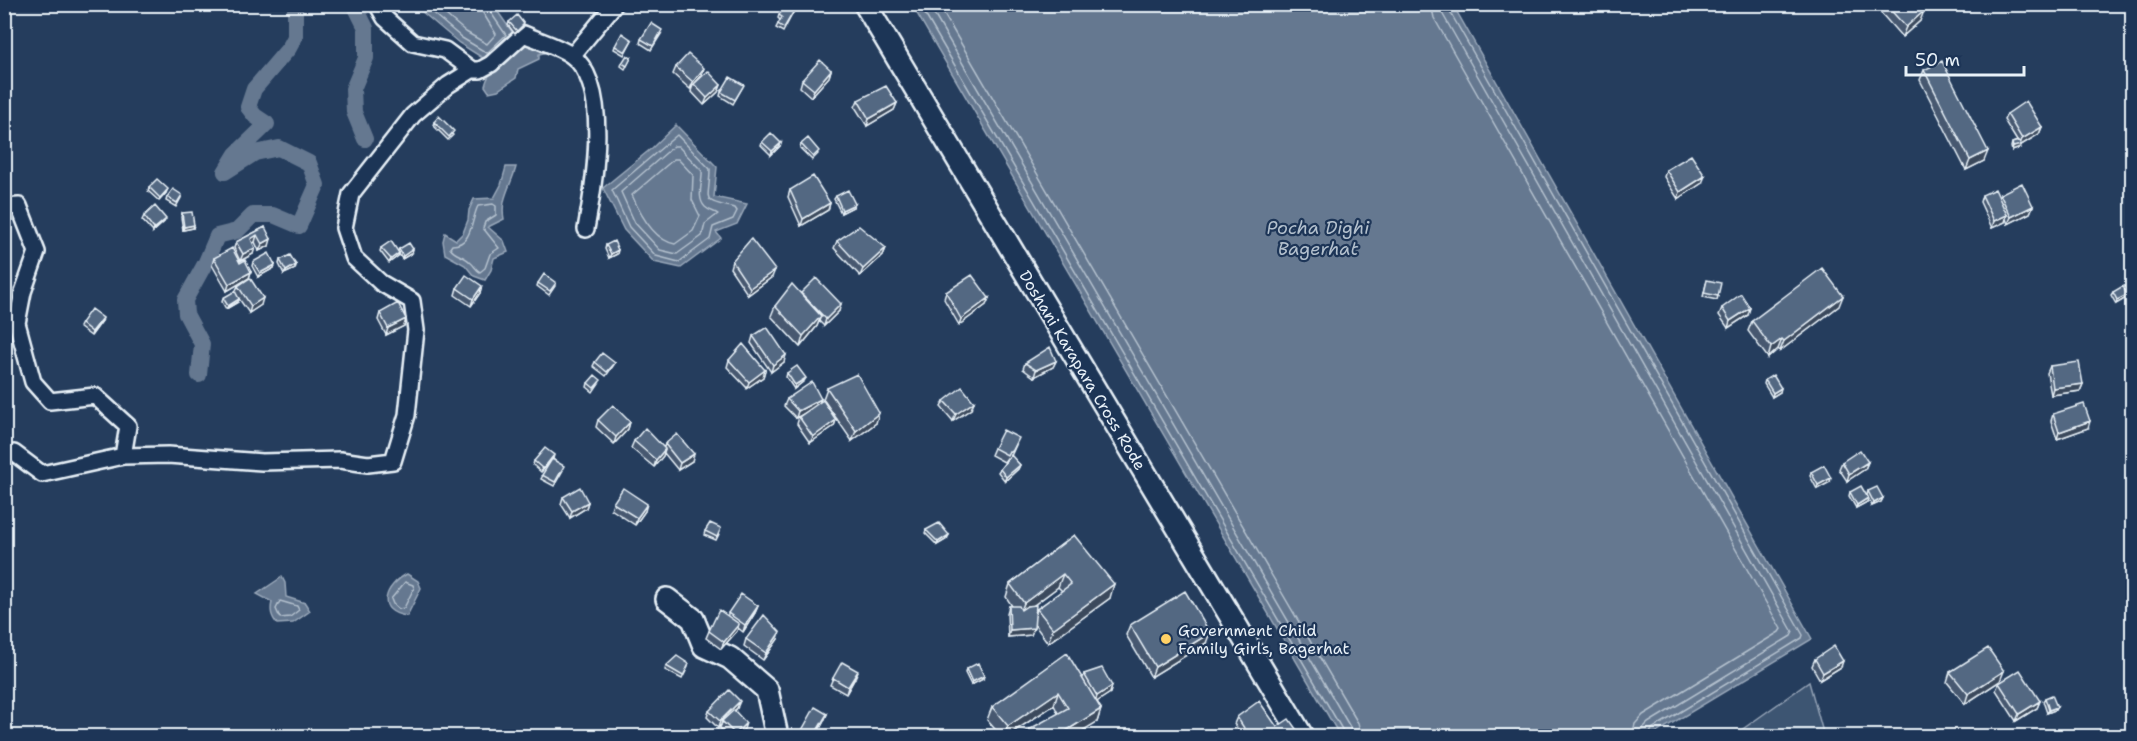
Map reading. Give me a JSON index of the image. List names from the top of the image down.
{
  "streets": {
    "street": ["Doshani Karapara Cross Rode"]
  },
  "water": ["Pocha Dighi Bagerhat"],
  "places": ["Government Child Family Girls, Bagerhat"],
  "scale_bar": "50 m"
}
